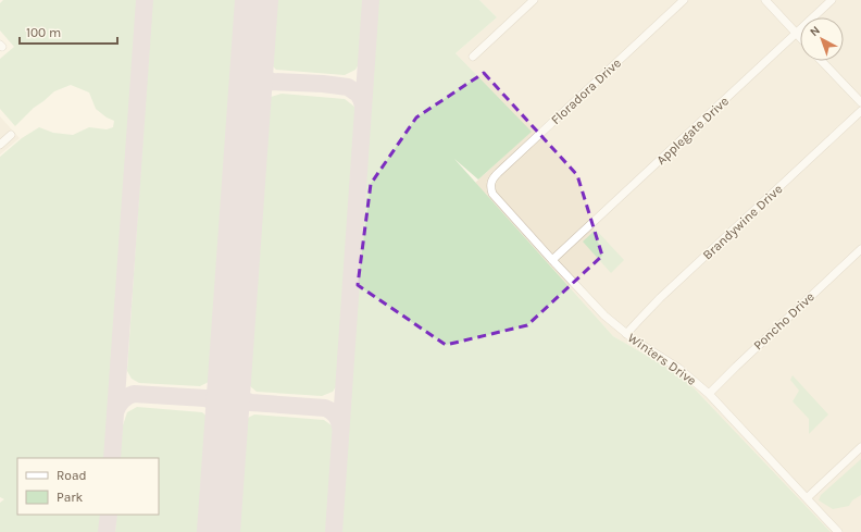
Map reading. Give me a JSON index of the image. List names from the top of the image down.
{
  "streets": {
    "street": [
      "Floradora Drive",
      "Applegate Drive",
      "Brandywine Drive",
      "Poncho Drive",
      "Winters Drive"
    ]
  },
  "crossings": [
    ["Floradora Drive", "Winters Drive"],
    ["Applegate Drive", "Winters Drive"],
    ["Brandywine Drive", "Winters Drive"],
    ["Poncho Drive", "Winters Drive"]
  ],
  "legend": ["Road", "Park"],
  "scale_bar": "100 m",
  "north": "top left"
}
